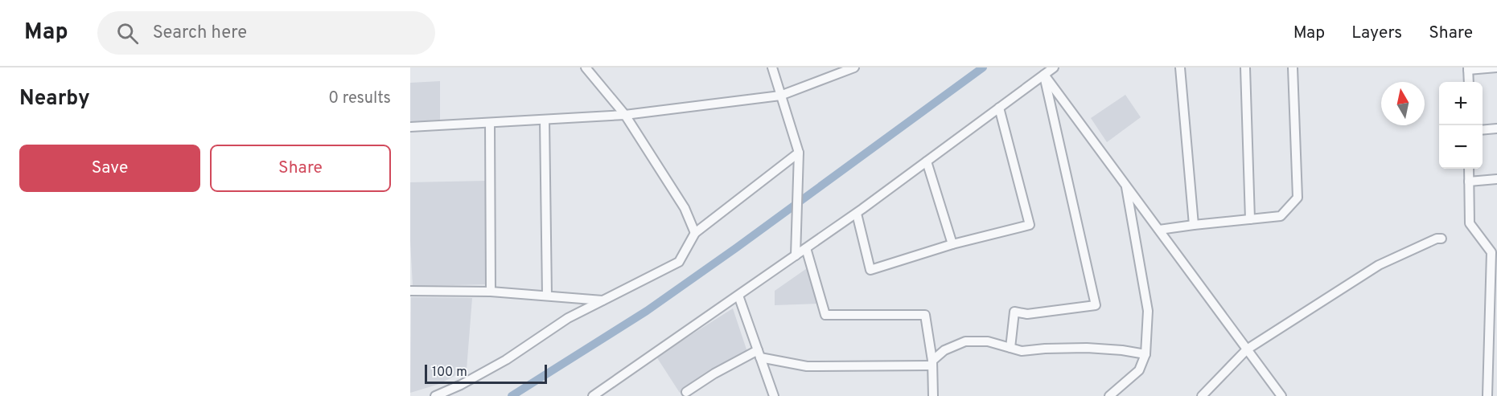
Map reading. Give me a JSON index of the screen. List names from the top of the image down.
{
  "scale_bar": "100 m",
  "north": "top",
  "page": {
    "header": "Map",
    "search": "Search here",
    "nav": ["Map", "Layers", "Share"],
    "heading": ["Nearby", "0 results"],
    "map_buttons": ["+", "−"],
    "buttons": ["Save", "Share"],
    "scale": "100 m"
  }
}
